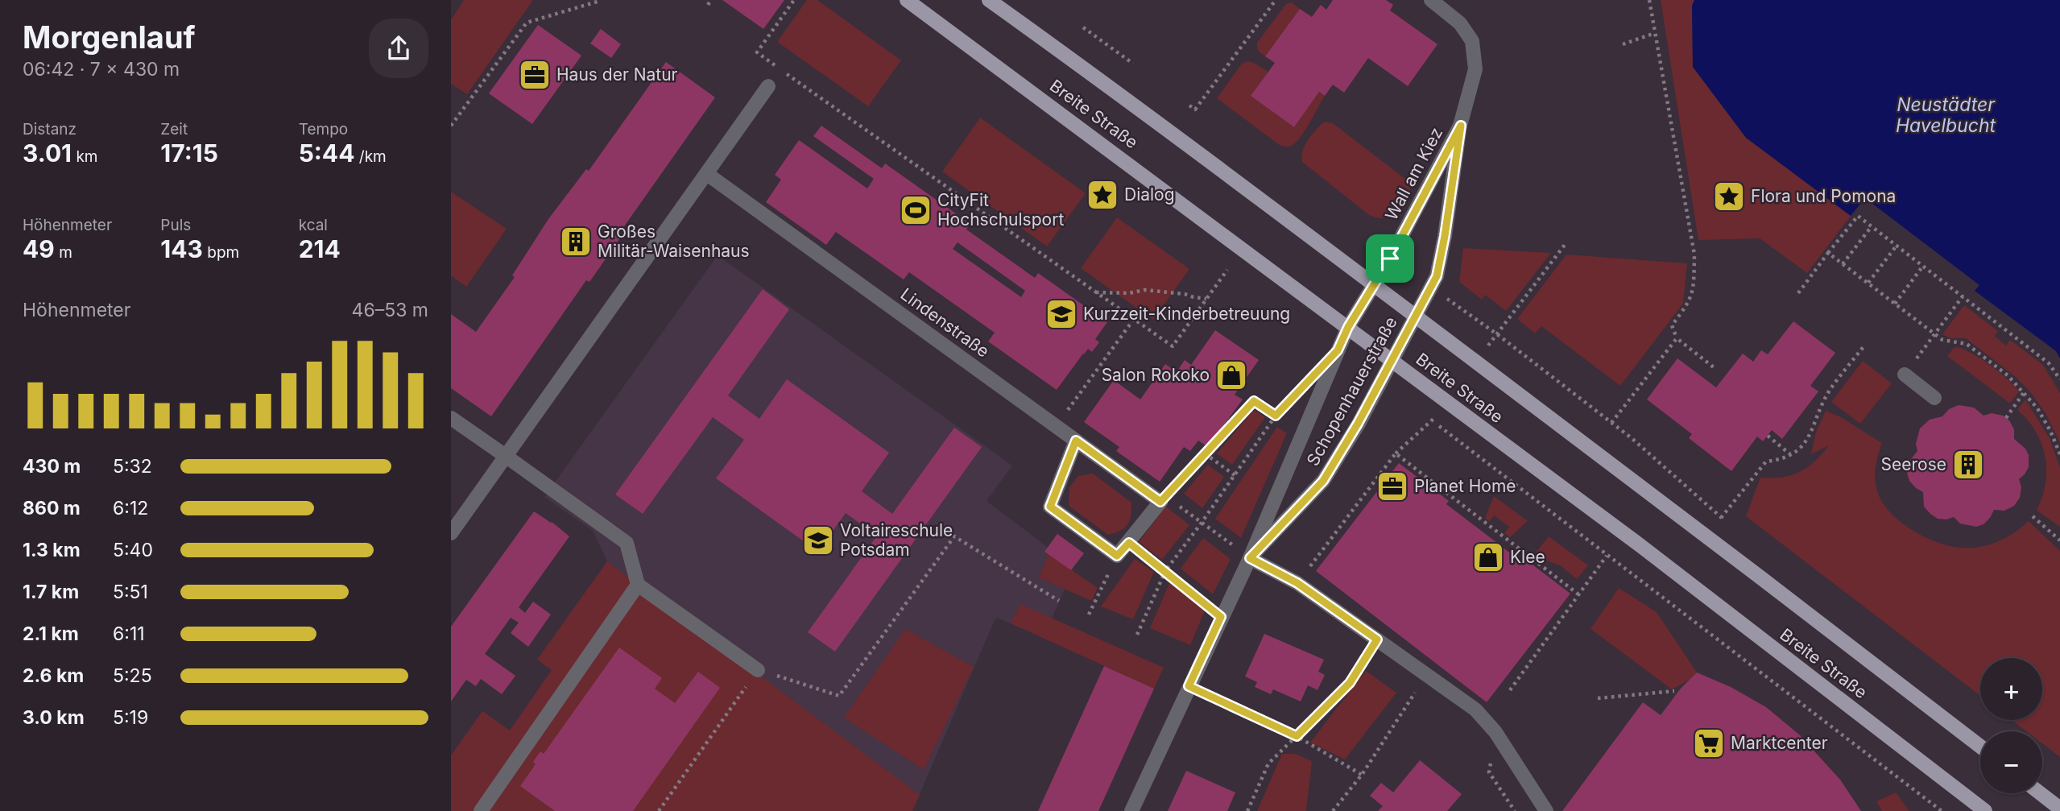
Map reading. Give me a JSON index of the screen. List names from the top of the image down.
{
  "streets": {
    "main road": ["Breite Straße"],
    "street": ["Wall am Kiez", "Lindenstraße", "Schopenhauerstraße"]
  },
  "crossings": [
    ["Breite Straße", "Wall am Kiez"],
    ["Breite Straße", "Schopenhauerstraße"],
    ["Wall am Kiez", "Schopenhauerstraße"]
  ],
  "water": ["Neustädter Havelbucht"],
  "places": {
    "office": ["Haus der Natur", "Planet Home"],
    "place": ["Dialog", "Flora und Pomona"],
    "sports": ["CityFit Hochschulsport"],
    "building": ["Großes Militär-Waisenhaus", "Seerose"],
    "school or university": ["Kurzzeit-Kinderbetreuung", "Voltaireschule Potsdam"],
    "shop": ["Salon Rokoko", "Klee"],
    "supermarket": ["Marktcenter"]
  },
  "page": {
    "heading": ["Morgenlauf", "06:42 · 7 × 430 m"],
    "stats": [
      ["Distanz", "3.01 km"],
      ["Zeit", "17:15"],
      ["Tempo", "5:44 /km"],
      ["Höhenmeter", "49 m"],
      ["Puls", "143 bpm"],
      ["kcal", "214"]
    ],
    "chart": ["Höhenmeter", "46–53 m"],
    "list": [
      {
        "name": "430 m",
        "note": "5:32"
      },
      {
        "name": "860 m",
        "note": "6:12"
      },
      {
        "name": "1.3 km",
        "note": "5:40"
      },
      {
        "name": "1.7 km",
        "note": "5:51"
      },
      {
        "name": "2.1 km",
        "note": "6:11"
      },
      {
        "name": "2.6 km",
        "note": "5:25"
      },
      {
        "name": "3.0 km",
        "note": "5:19"
      }
    ],
    "map_buttons": ["+", "−"]
  }
}
